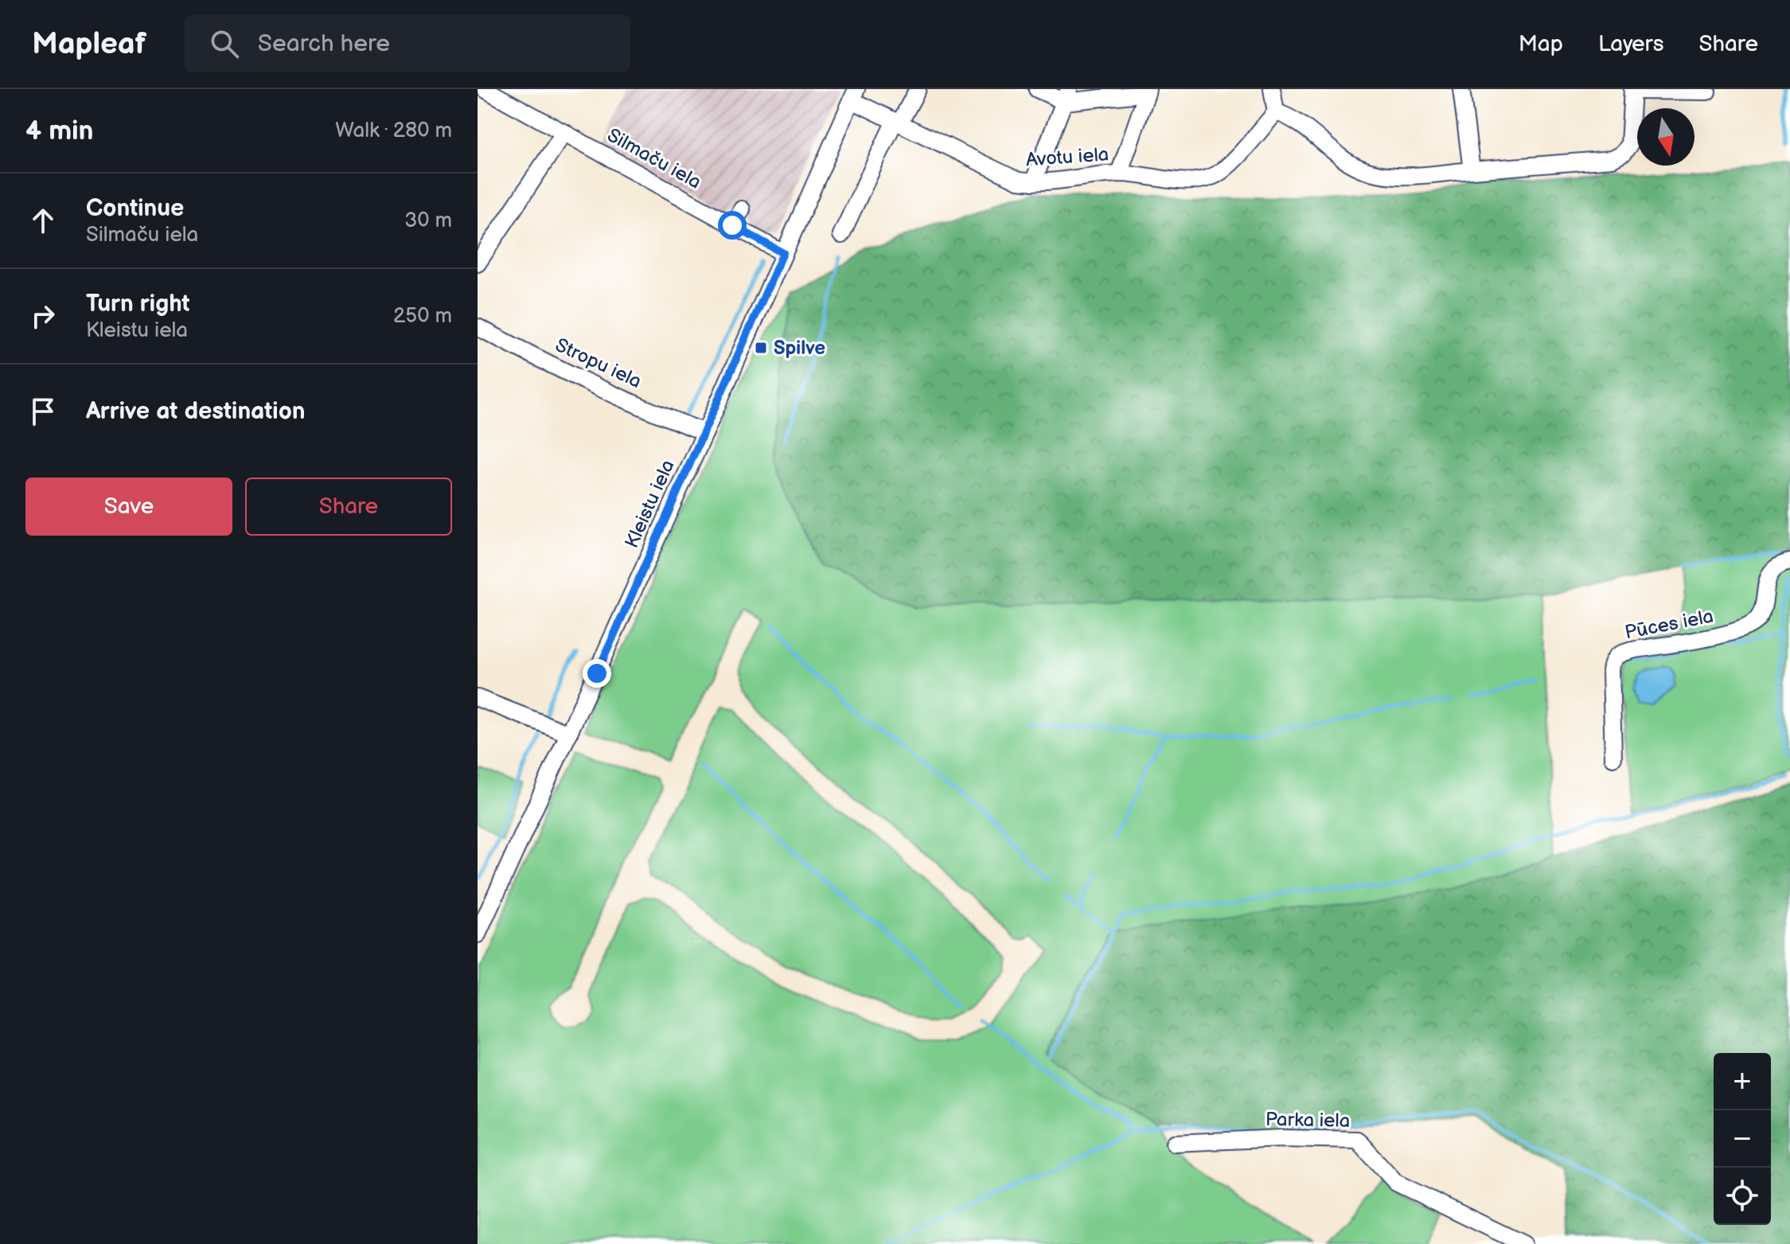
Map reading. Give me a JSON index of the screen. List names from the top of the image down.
{
  "streets": {
    "street": [
      "Avotu iela",
      "Silmaču iela",
      "Stropu iela",
      "Kleistu iela",
      "Pūces iela",
      "Parka iela"
    ]
  },
  "crossings": [
    ["Avotu iela", "Kleistu iela"],
    ["Silmaču iela", "Kleistu iela"],
    ["Stropu iela", "Kleistu iela"]
  ],
  "places": {
    "transit": ["Spilve"]
  },
  "north": "bottom",
  "page": {
    "header": "Mapleaf",
    "search": "Search here",
    "nav": ["Map", "Layers", "Share"],
    "heading": ["4 min", "Walk · 280 m"],
    "list": [
      ["Continue", "Silmaču iela", "30 m"],
      ["Turn right", "Kleistu iela", "250 m"],
      "Arrive at destination"
    ],
    "buttons": ["Save", "Share"],
    "map_buttons": ["+", "−"]
  }
}
